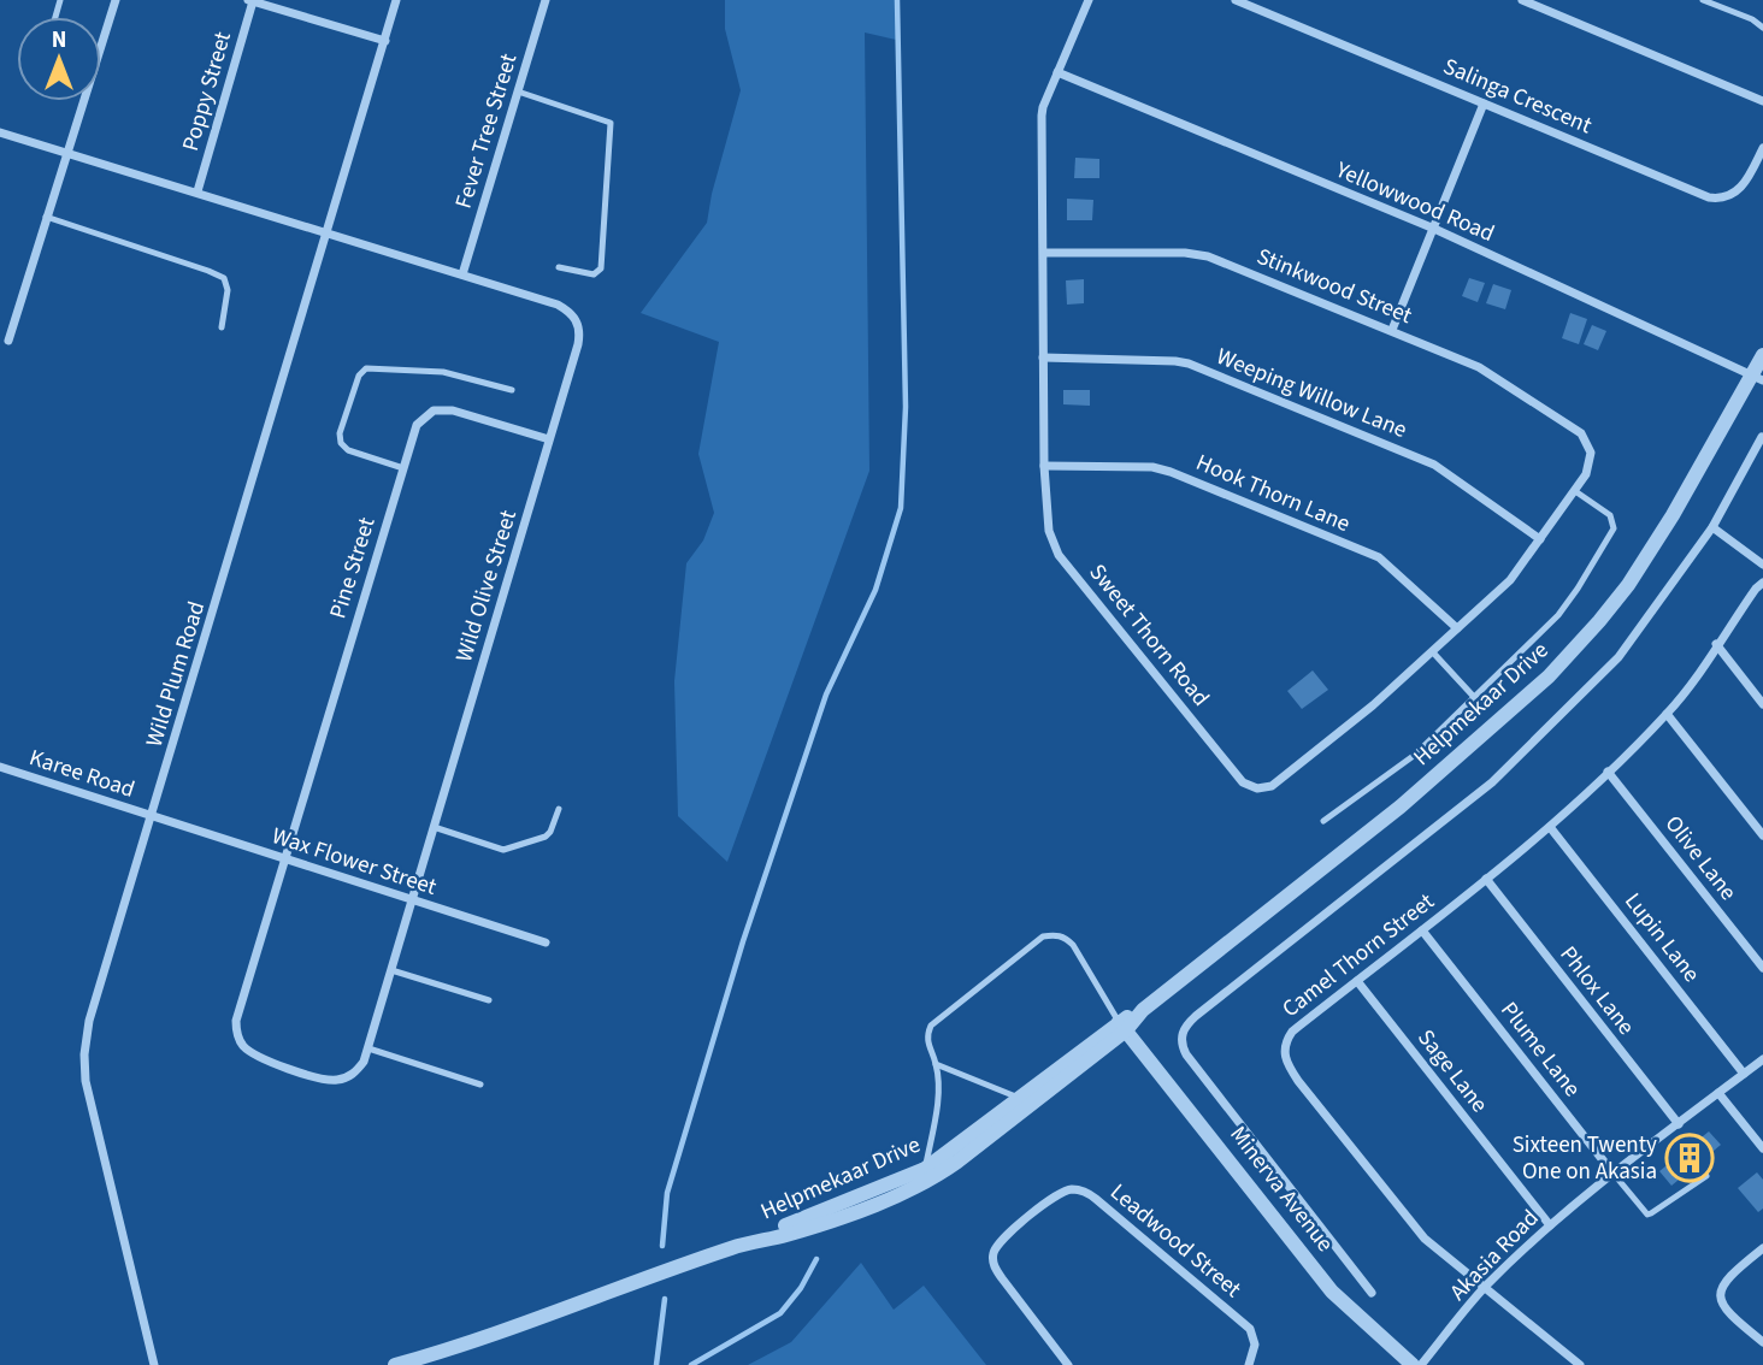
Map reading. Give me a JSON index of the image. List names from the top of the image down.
{
  "streets": {
    "street": [
      "Poppy Street",
      "Salinga Crescent",
      "Fever Tree Street",
      "Yellowwood Road",
      "Stinkwood Street",
      "Weeping Willow Lane",
      "Hook Thorn Lane",
      "Pine Street",
      "Wild Olive Street",
      "Sweet Thorn Road",
      "Wild Plum Road",
      "Helpmekaar Drive",
      "Karee Road",
      "Olive Lane",
      "Wax Flower Street",
      "Lupin Lane",
      "Camel Thorn Street",
      "Phlox Lane",
      "Plume Lane",
      "Sage Lane",
      "Minerva Avenue",
      "Leadwood Street",
      "Akasia Road"
    ]
  },
  "crossings": [
    ["Poppy Street", "Wild Olive Street"],
    ["Fever Tree Street", "Wild Olive Street"],
    ["Yellowwood Road", "Sweet Thorn Road"],
    ["Yellowwood Road", "Helpmekaar Drive"],
    ["Stinkwood Street", "Sweet Thorn Road"],
    ["Weeping Willow Lane", "Sweet Thorn Road"],
    ["Hook Thorn Lane", "Sweet Thorn Road"],
    ["Pine Street", "Wild Olive Street"],
    ["Pine Street", "Wax Flower Street"],
    ["Wild Olive Street", "Wild Plum Road"],
    ["Wild Olive Street", "Wax Flower Street"],
    ["Wild Plum Road", "Karee Road"],
    ["Wild Plum Road", "Wax Flower Street"],
    ["Helpmekaar Drive", "Minerva Avenue"],
    ["Karee Road", "Wax Flower Street"],
    ["Olive Lane", "Camel Thorn Street"],
    ["Lupin Lane", "Camel Thorn Street"],
    ["Lupin Lane", "Akasia Road"],
    ["Camel Thorn Street", "Phlox Lane"],
    ["Camel Thorn Street", "Plume Lane"],
    ["Camel Thorn Street", "Sage Lane"],
    ["Camel Thorn Street", "Akasia Road"],
    ["Phlox Lane", "Akasia Road"],
    ["Plume Lane", "Akasia Road"],
    ["Sage Lane", "Akasia Road"]
  ],
  "places": {
    "building": ["Sixteen Twenty One on Akasia"]
  },
  "north": "top"
}
